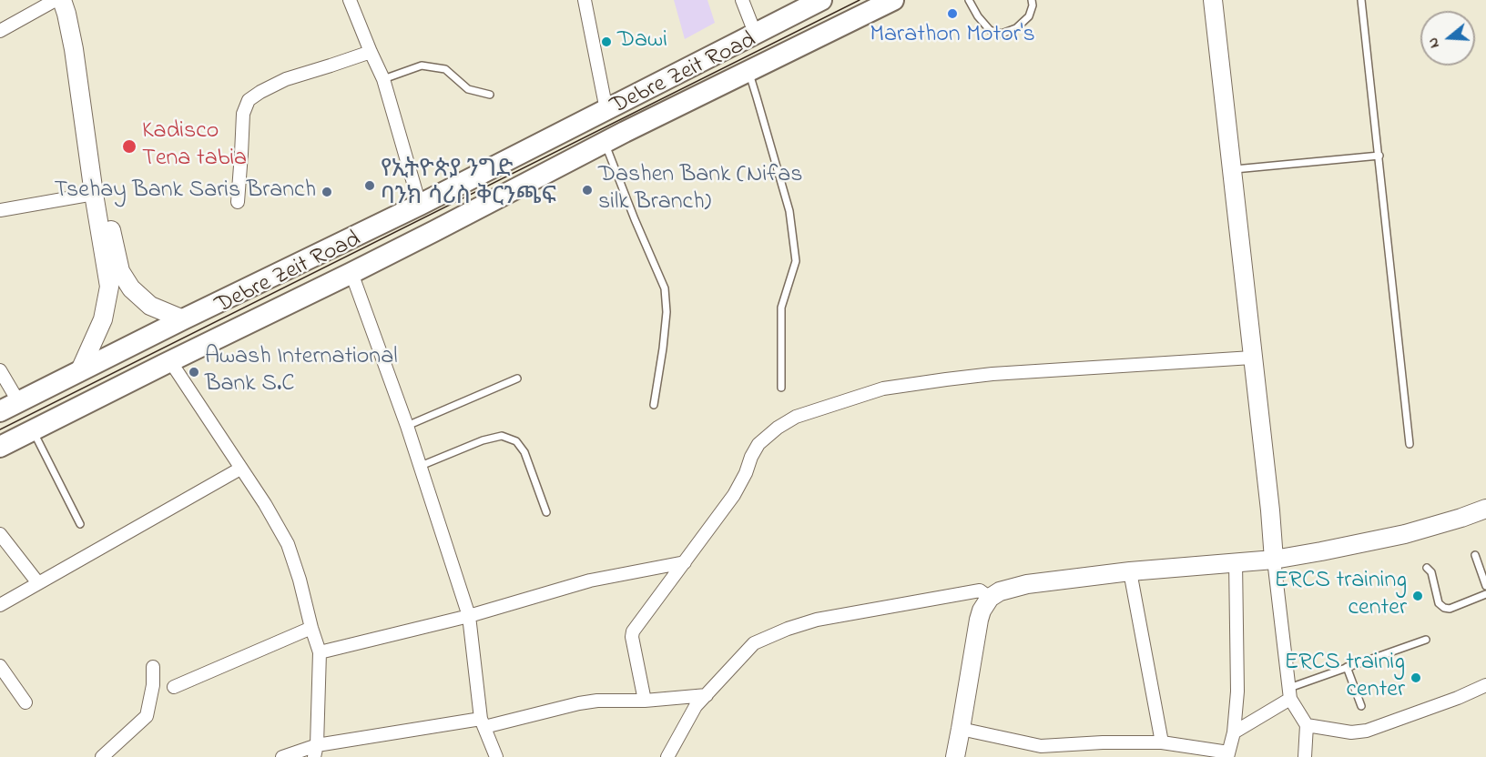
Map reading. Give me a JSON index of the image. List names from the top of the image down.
{
  "streets": {
    "main road": ["Debre Zeit Road"]
  },
  "places": [
    "Marathon Motor's",
    "Dawi",
    "Kadisco Tena tabia",
    "የኢትዮጵያ ንግድ ባንክ ሳሪስ ቅርንጫፍ",
    "Dashen Bank (Nifas silk Branch)",
    "Tsehay Bank Saris Branch",
    "Awash International Bank S.C",
    "ERCS training center",
    "ERCS trainig center"
  ],
  "north": "left"
}
